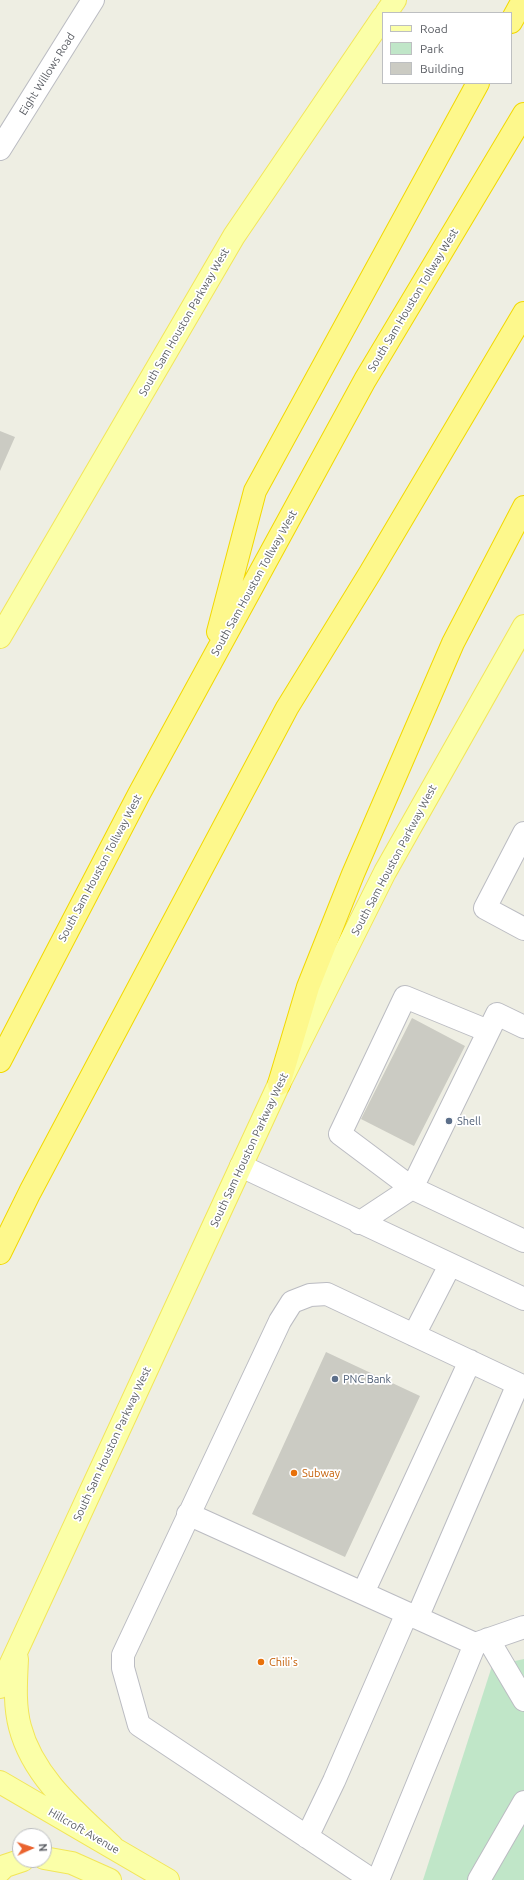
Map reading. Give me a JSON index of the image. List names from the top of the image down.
{
  "streets": {
    "highway": ["South Sam Houston Tollway West"],
    "main road": ["South Sam Houston Parkway West", "Hillcroft Avenue"],
    "street": ["Eight Willows Road"]
  },
  "places": [
    "Shell",
    "PNC Bank",
    "Subway",
    "Chili's"
  ],
  "legend": ["Road", "Park", "Building"],
  "north": "right"
}
